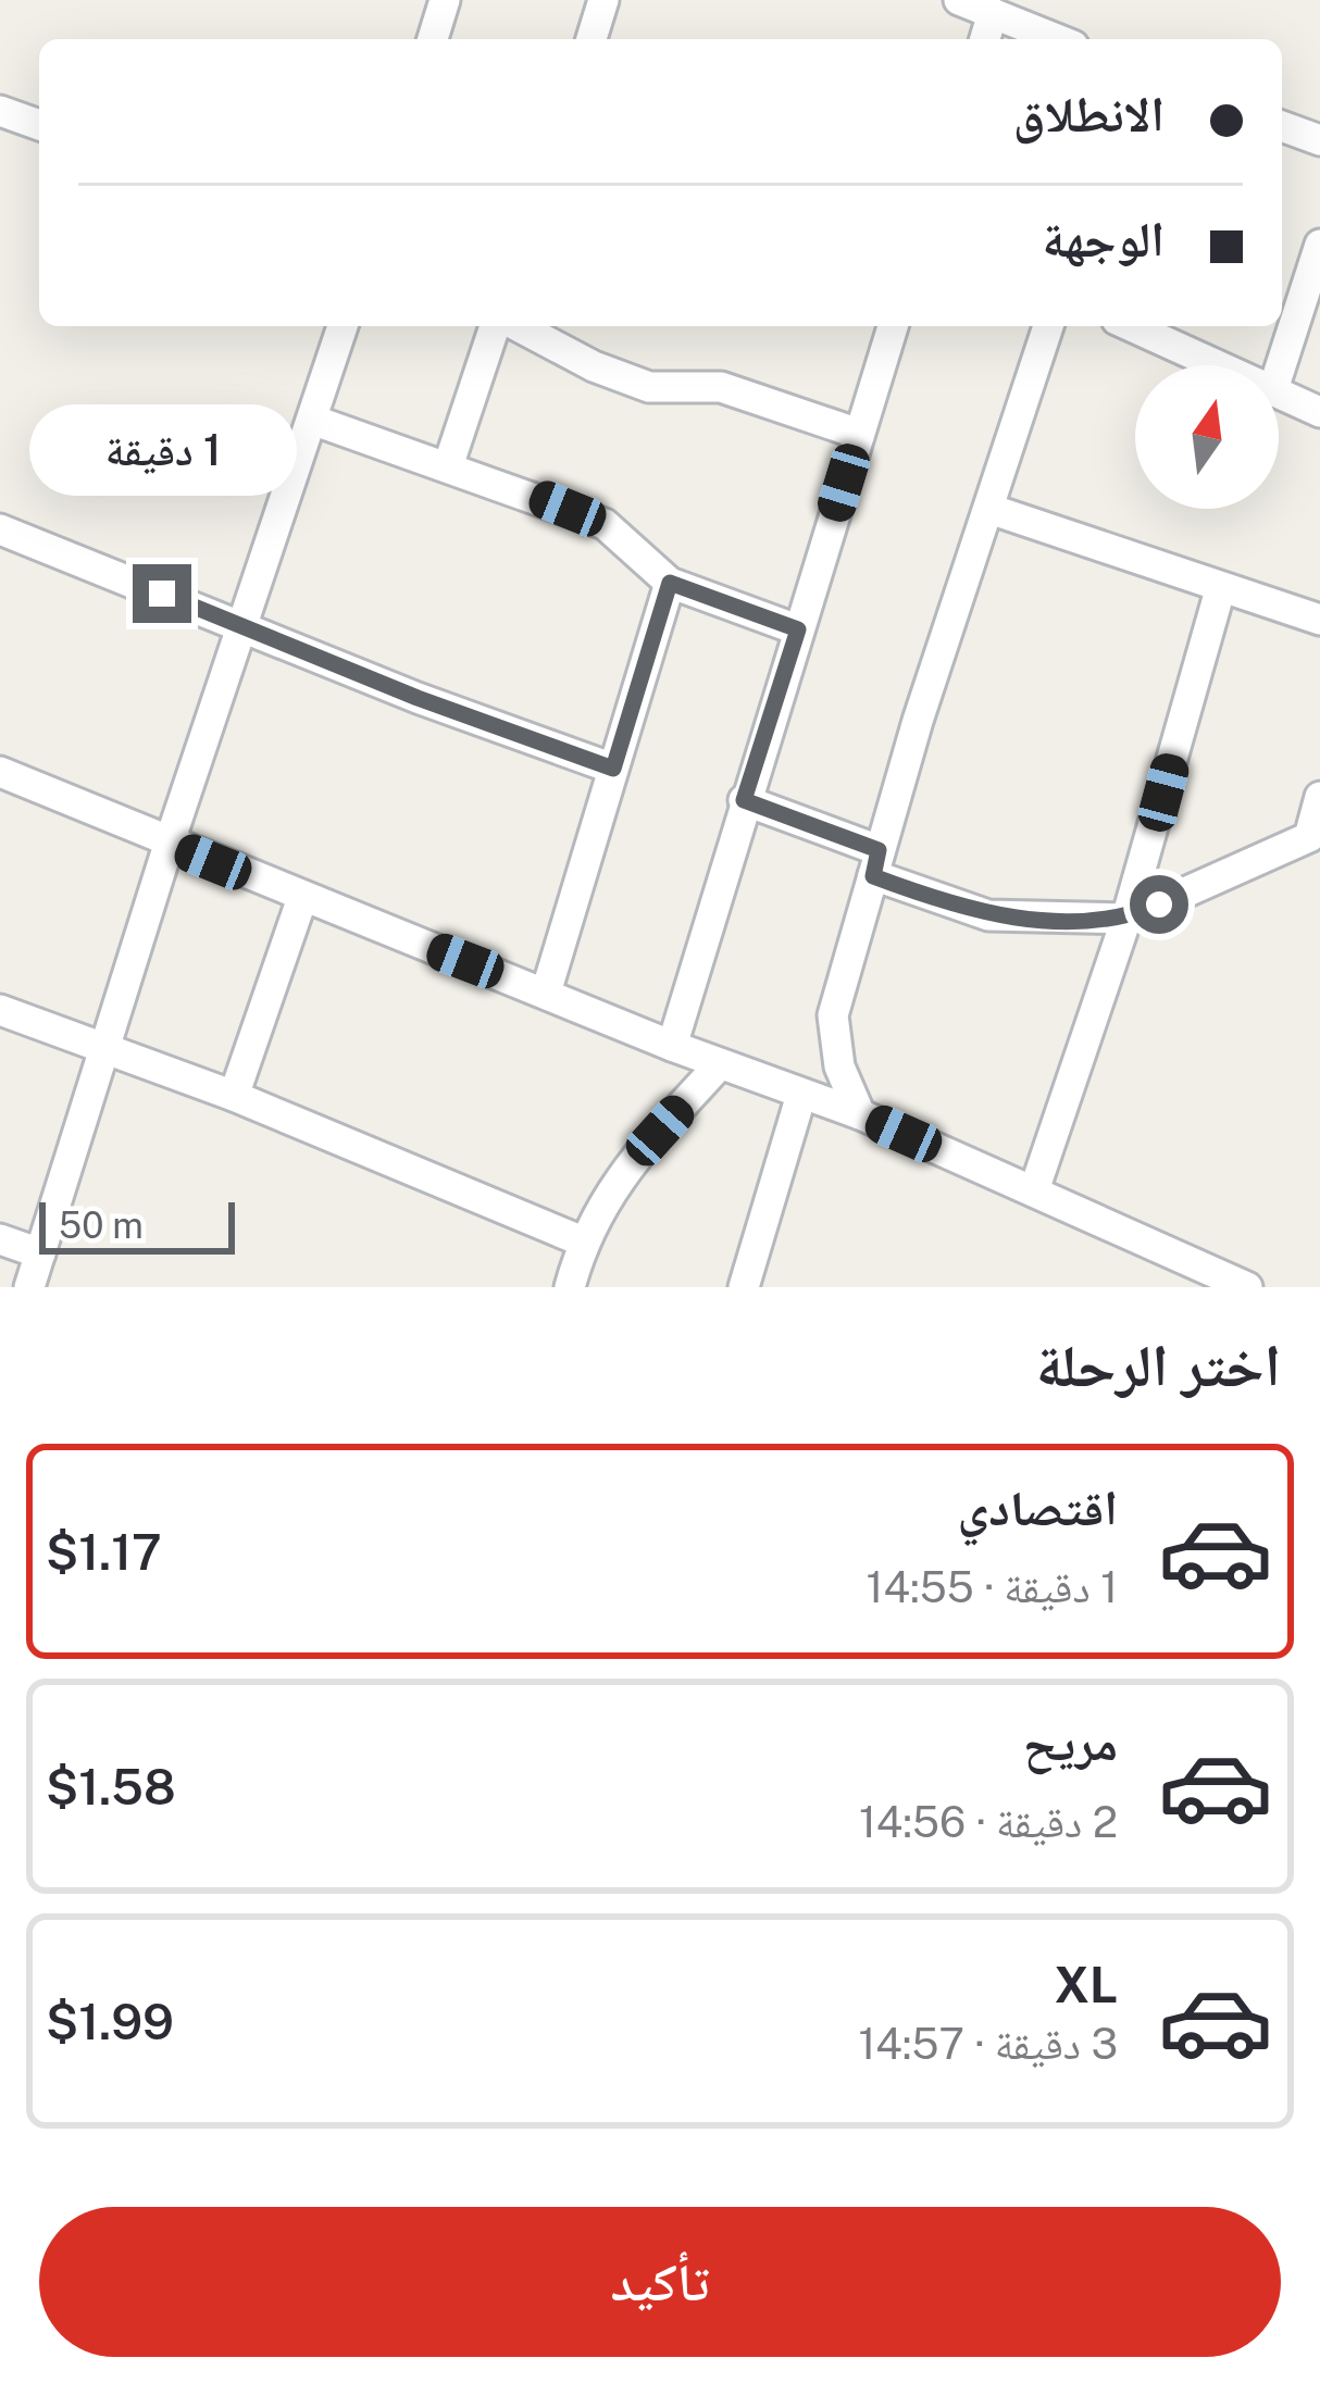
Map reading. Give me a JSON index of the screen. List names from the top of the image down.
{
  "scale_bar": "50 m",
  "north": "top",
  "page": {
    "banner": ["الانطلاق", "الوجهة"],
    "bubble": "1 دقيقة",
    "scale": "50 m",
    "heading": "اختر الرحلة",
    "list": [
      {
        "name": "اقتصادي",
        "note": "1 دقيقة · 14:55",
        "value": "$1.17"
      },
      {
        "name": "مريح",
        "note": "2 دقيقة · 14:56",
        "value": "$1.58"
      },
      {
        "name": "XL",
        "note": "3 دقيقة · 14:57",
        "value": "$1.99"
      }
    ],
    "buttons": "تأكيد"
  }
}
